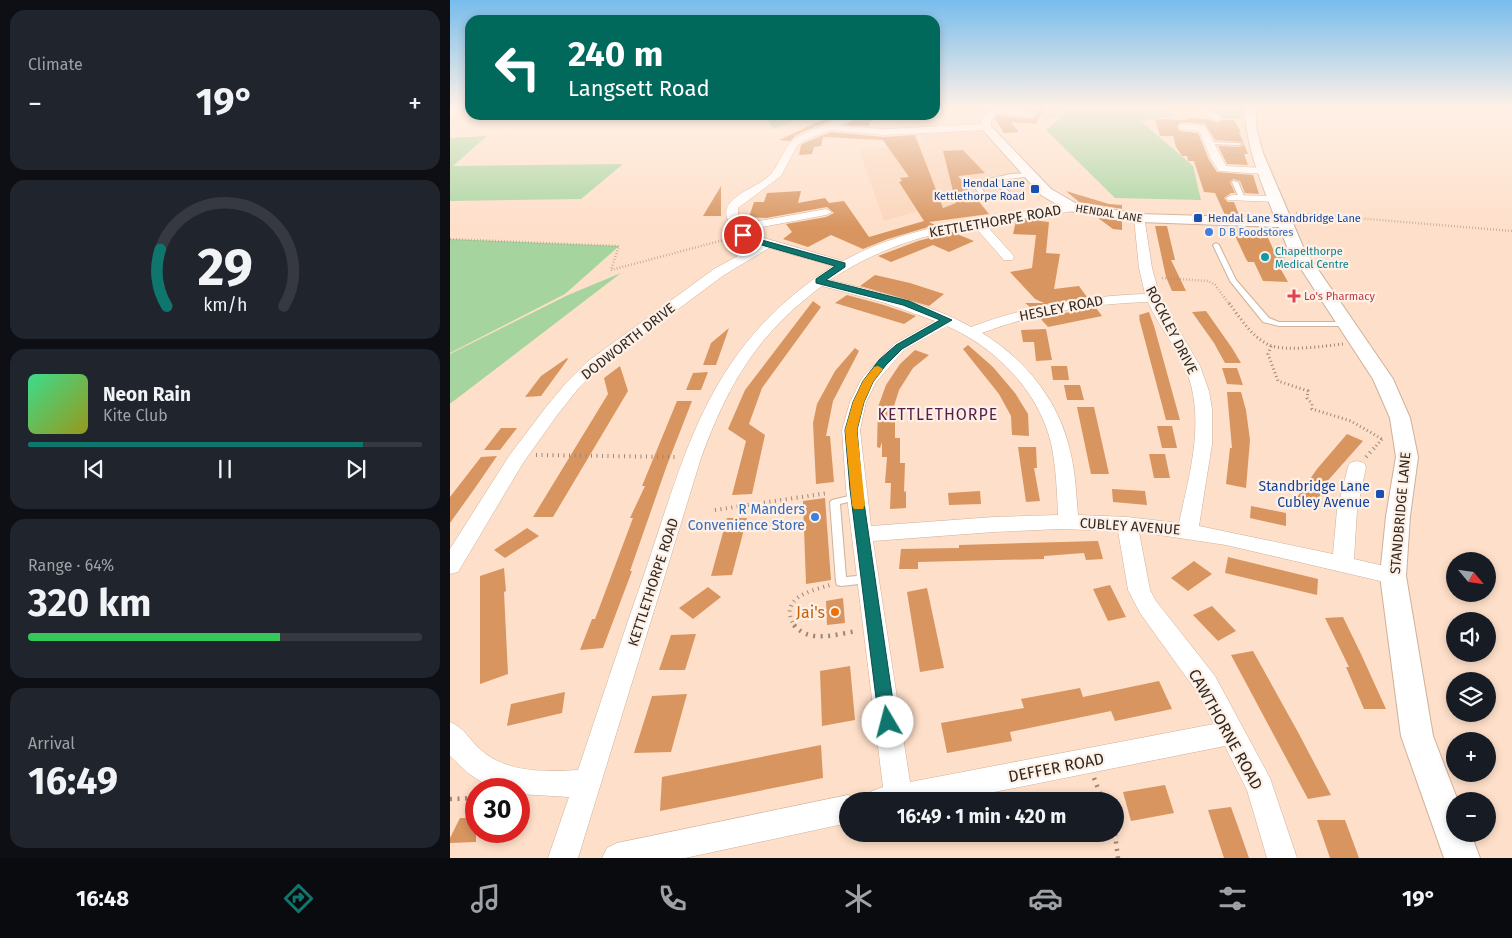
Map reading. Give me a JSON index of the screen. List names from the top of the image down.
{
  "streets": {
    "street": [
      "HENDAL LANE",
      "KETTLETHORPE ROAD",
      "HESLEY ROAD",
      "ROCKLEY DRIVE",
      "DODWORTH DRIVE",
      "STANDBRIDGE LANE",
      "CUBLEY AVENUE",
      "CAWTHORNE ROAD",
      "DEFFER ROAD"
    ]
  },
  "crossings": [
    ["HENDAL LANE", "KETTLETHORPE ROAD"],
    ["HENDAL LANE", "ROCKLEY DRIVE"],
    ["HENDAL LANE", "STANDBRIDGE LANE"],
    ["HESLEY ROAD", "ROCKLEY DRIVE"],
    ["ROCKLEY DRIVE", "CUBLEY AVENUE"],
    ["STANDBRIDGE LANE", "CUBLEY AVENUE"],
    ["CUBLEY AVENUE", "CAWTHORNE ROAD"],
    ["CAWTHORNE ROAD", "DEFFER ROAD"]
  ],
  "districts": ["KETTLETHORPE"],
  "places": {
    "transit": ["Hendal Lane Kettlethorpe Road", "Hendal Lane Standbridge Lane", "Standbridge Lane Cubley Avenue"],
    "other": [
      "D B Foodstores",
      "Chapelthorpe Medical Centre",
      "R Manders Convenience Store",
      "Jai's"
    ],
    "health": ["Lo's Pharmacy"]
  },
  "north": "bottom right",
  "page": {
    "tile": [
      "Climate",
      ["Range · 64%", "320 km"],
      ["Arrival", "16:49"]
    ],
    "turn": ["240 m", "Langsett Road"],
    "heat": ["−", "19°", "+"],
    "song": ["Neon Rain", "Kite Club"],
    "map_buttons": ["+", "−"],
    "limit": "30",
    "trip": "16:49 · 1 min · 420 m",
    "tabs": ["16:48", "19°"],
    "gauge": ["29", "km/h"]
  }
}
